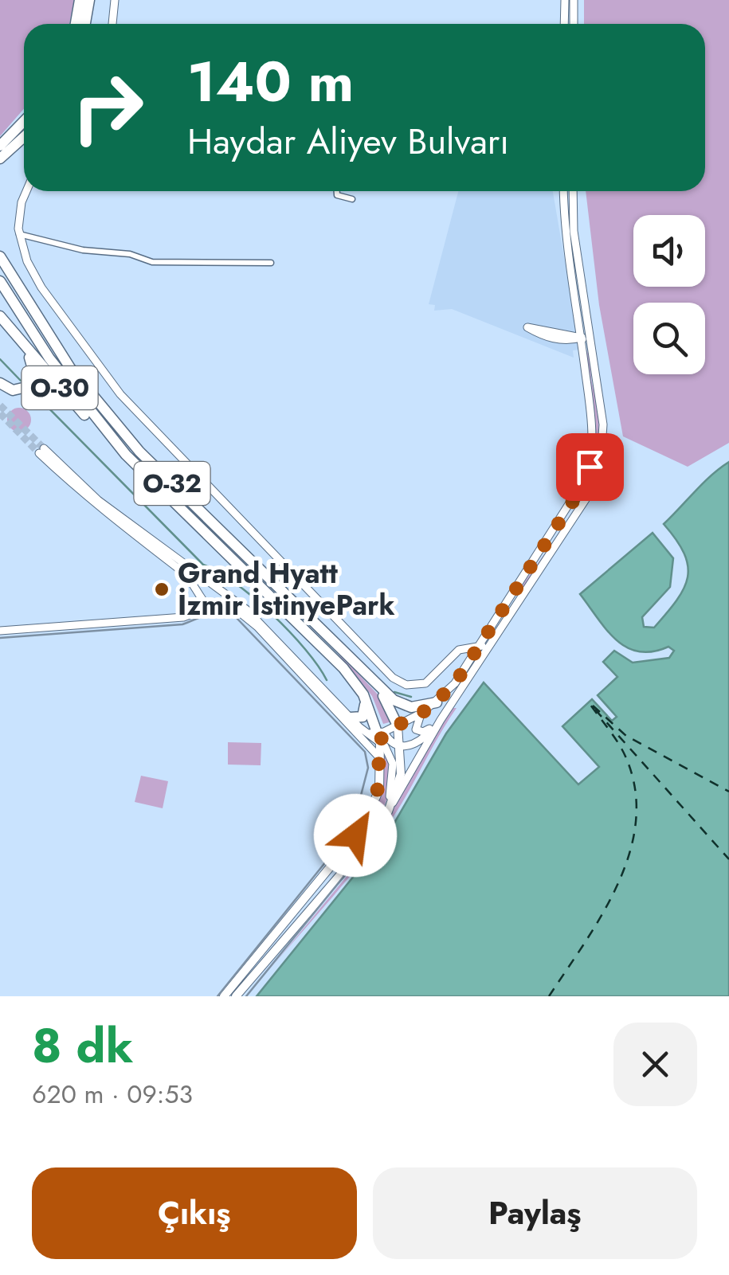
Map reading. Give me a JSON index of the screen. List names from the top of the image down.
{
  "streets": {
    "highway": ["O-30", "O-32"]
  },
  "crossings": [
    ["O-30", "O-32"]
  ],
  "places": ["Grand Hyatt İzmir İstinyePark"],
  "page": {
    "turn": ["140 m", "Haydar Aliyev Bulvarı"],
    "heading": ["8 dk", "620 m · 09:53"],
    "buttons": ["Çıkış", "Paylaş"]
  }
}
